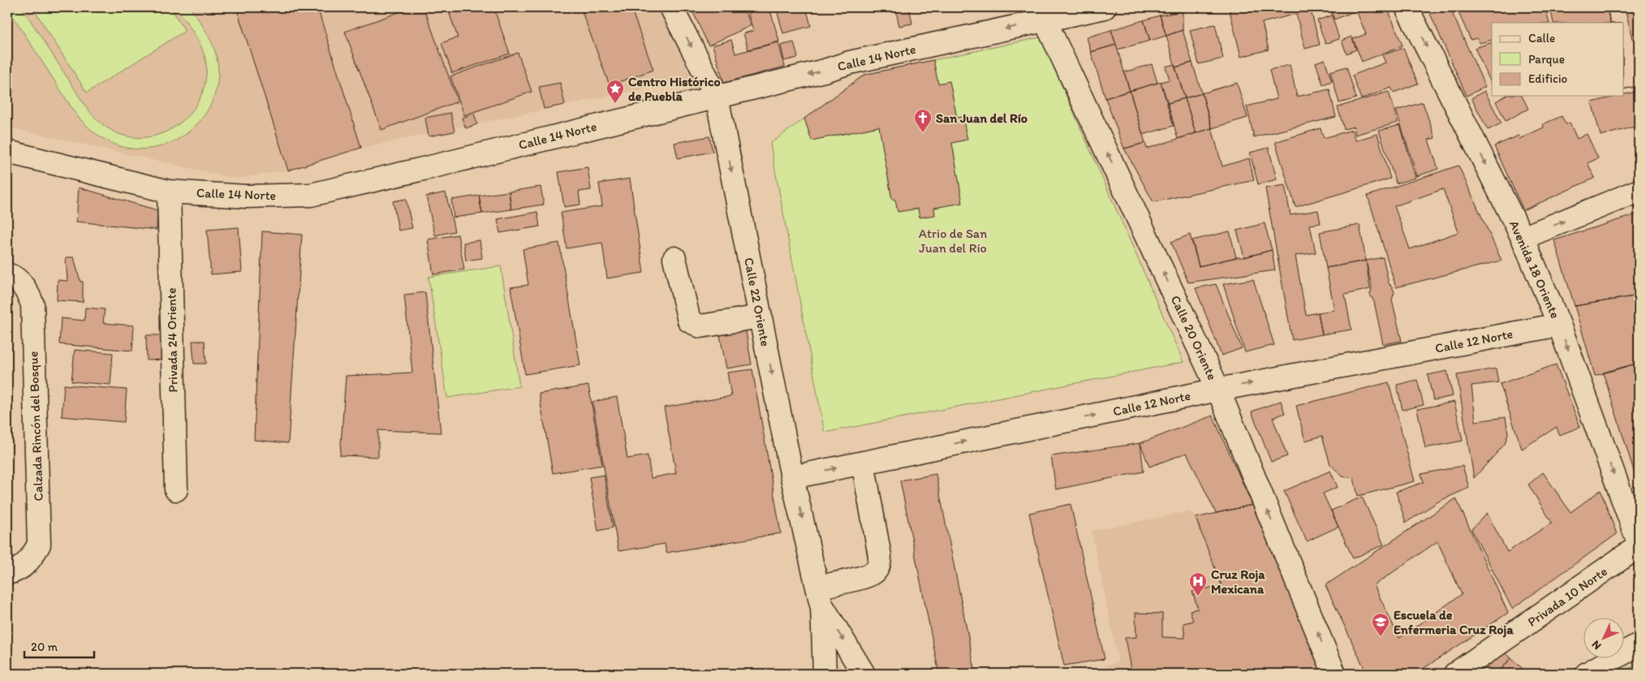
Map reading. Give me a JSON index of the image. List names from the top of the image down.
{
  "streets": {
    "street": [
      "Calle 14 Norte",
      "Avenida 18 Oriente",
      "Calle 22 Oriente",
      "Calle 20 Oriente",
      "Privada 24 Oriente",
      "Calle 12 Norte",
      "Calzada Rincón del Bosque",
      "Privada 10 Norte"
    ]
  },
  "crossings": [
    ["Calle 14 Norte", "Calle 22 Oriente"],
    ["Calle 14 Norte", "Calle 20 Oriente"],
    ["Calle 14 Norte", "Privada 24 Oriente"],
    ["Avenida 18 Oriente", "Calle 12 Norte"],
    ["Calle 22 Oriente", "Calle 12 Norte"],
    ["Calle 20 Oriente", "Calle 12 Norte"]
  ],
  "one_way": [
    "Avenida 18 Oriente",
    "Calle 22 Oriente",
    "Calle 20 Oriente",
    "Calle 12 Norte"
  ],
  "parks": ["Atrio de San Juan del Río"],
  "places": {
    "place": ["Centro Histórico de Puebla"],
    "church": ["San Juan del Río"],
    "hospital": ["Cruz Roja Mexicana"],
    "school or university": ["Escuela de Enfermeria Cruz Roja"]
  },
  "legend": ["Calle", "Parque", "Edificio"],
  "scale_bar": "20 m",
  "north": "bottom left"
}
